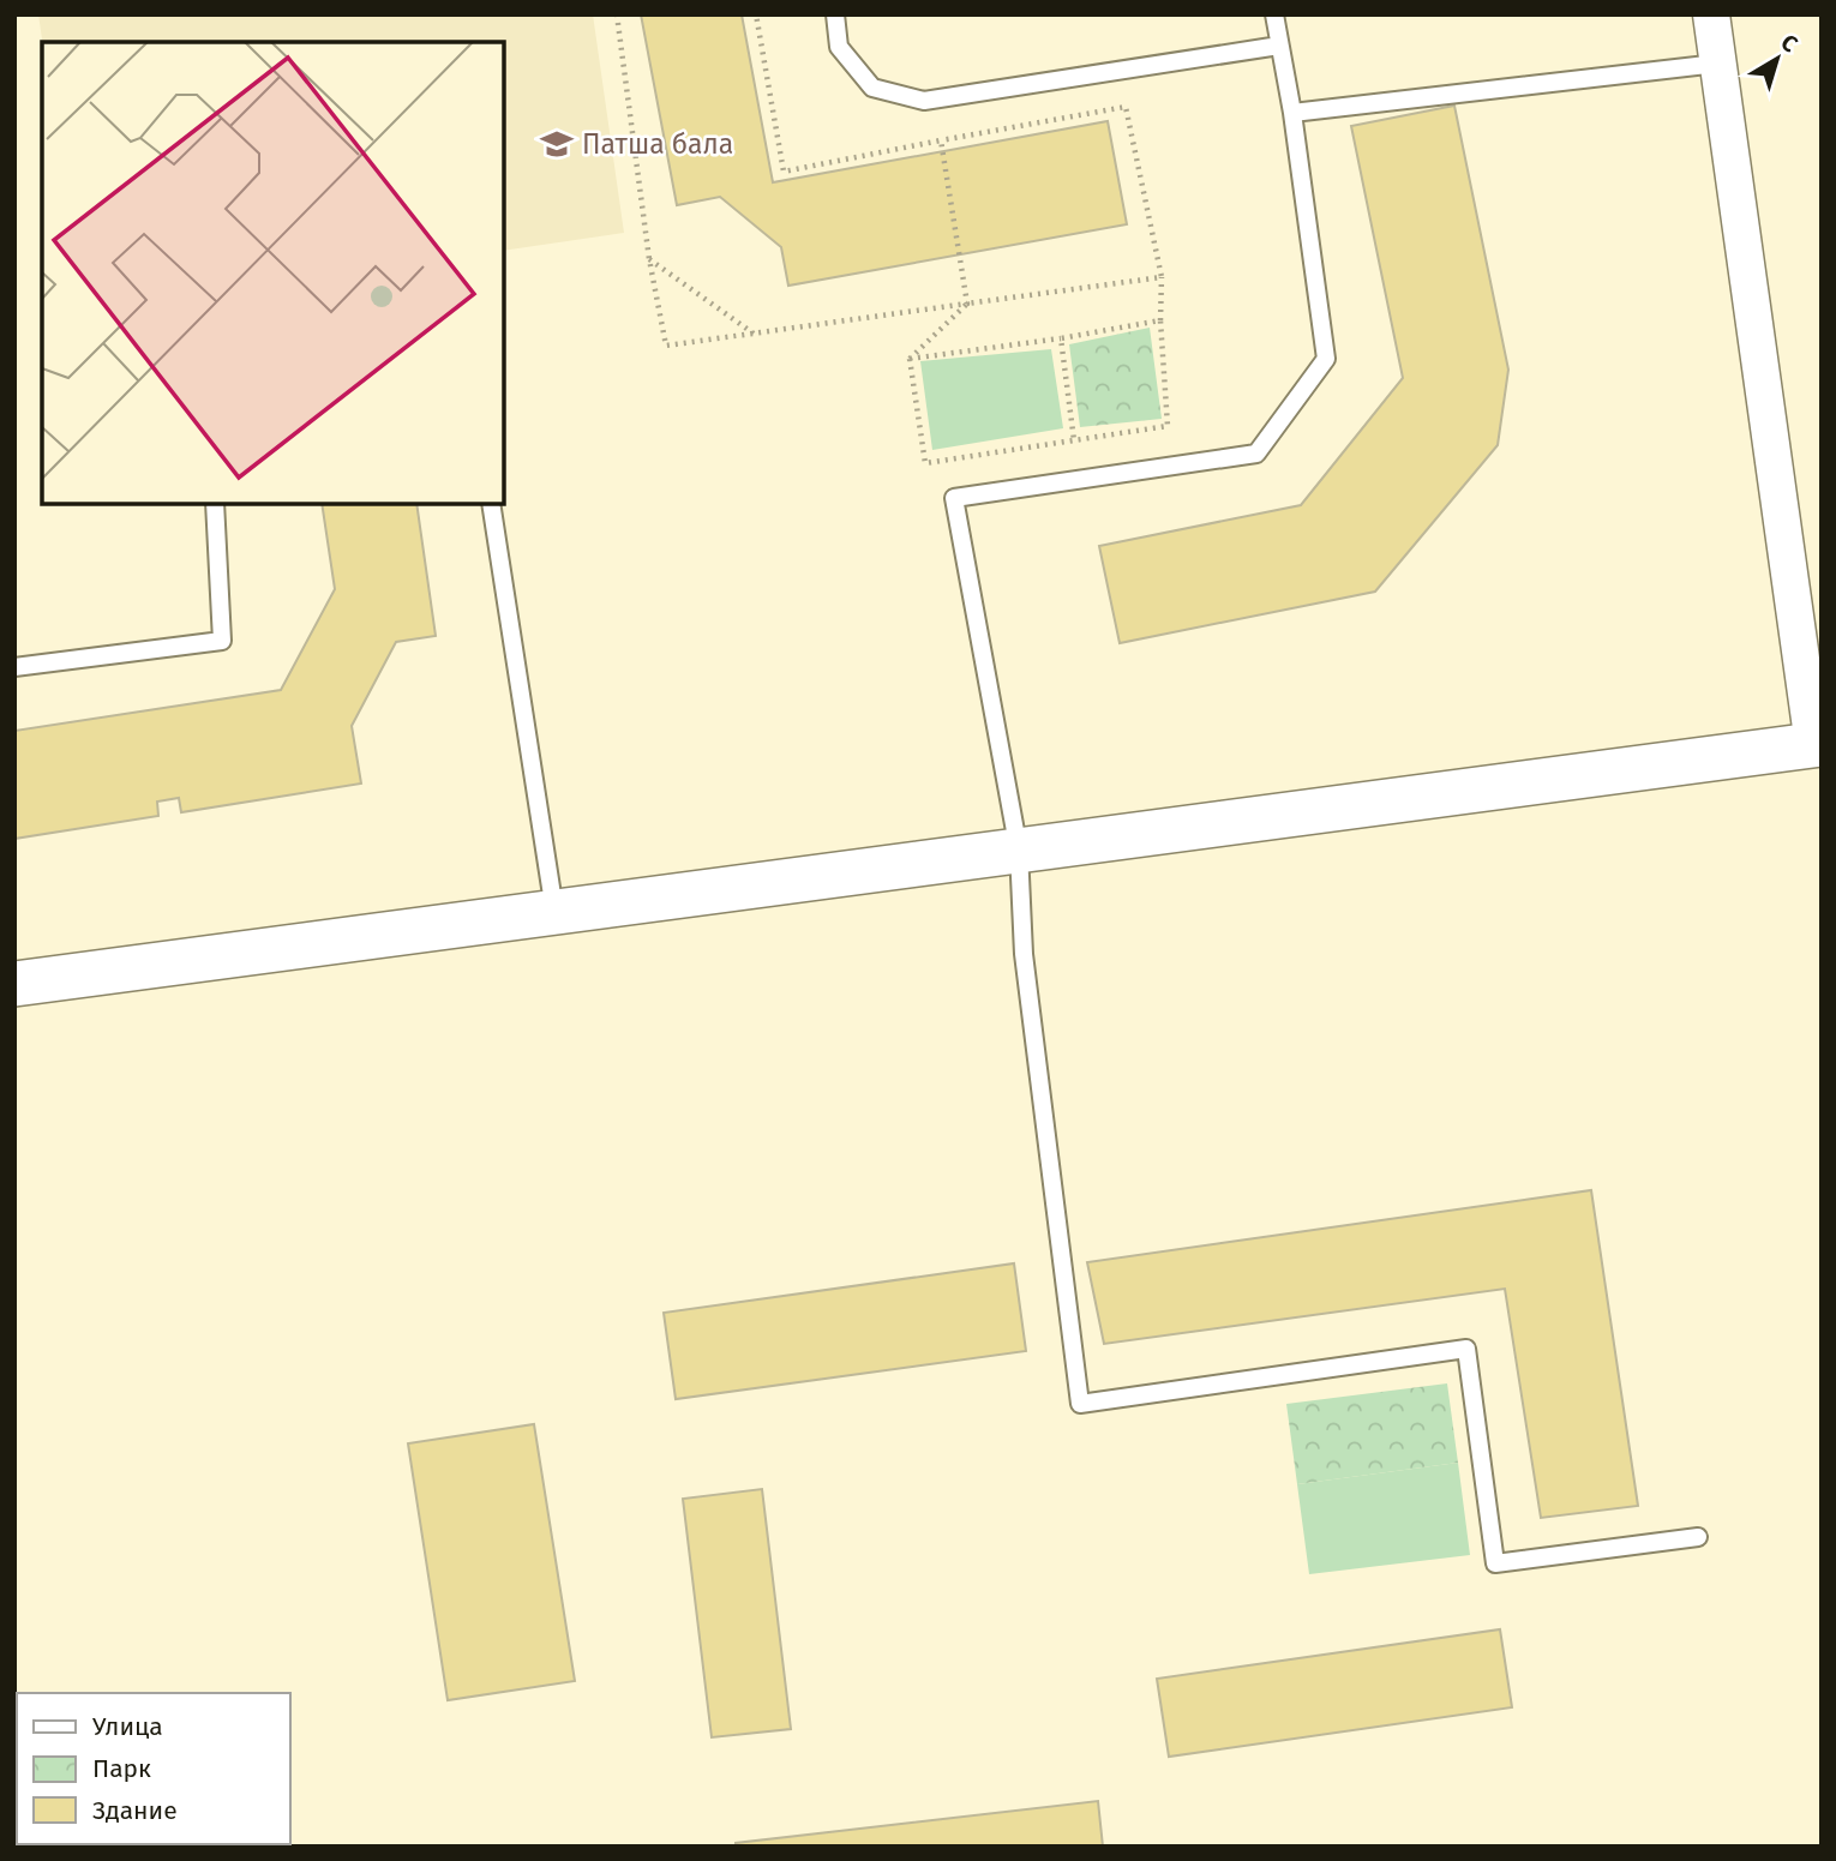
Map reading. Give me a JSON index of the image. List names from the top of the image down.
{
  "places": {
    "school or university": ["Патша бала"]
  },
  "legend": ["Улица", "Парк", "Здание"],
  "north": "top right"
}
